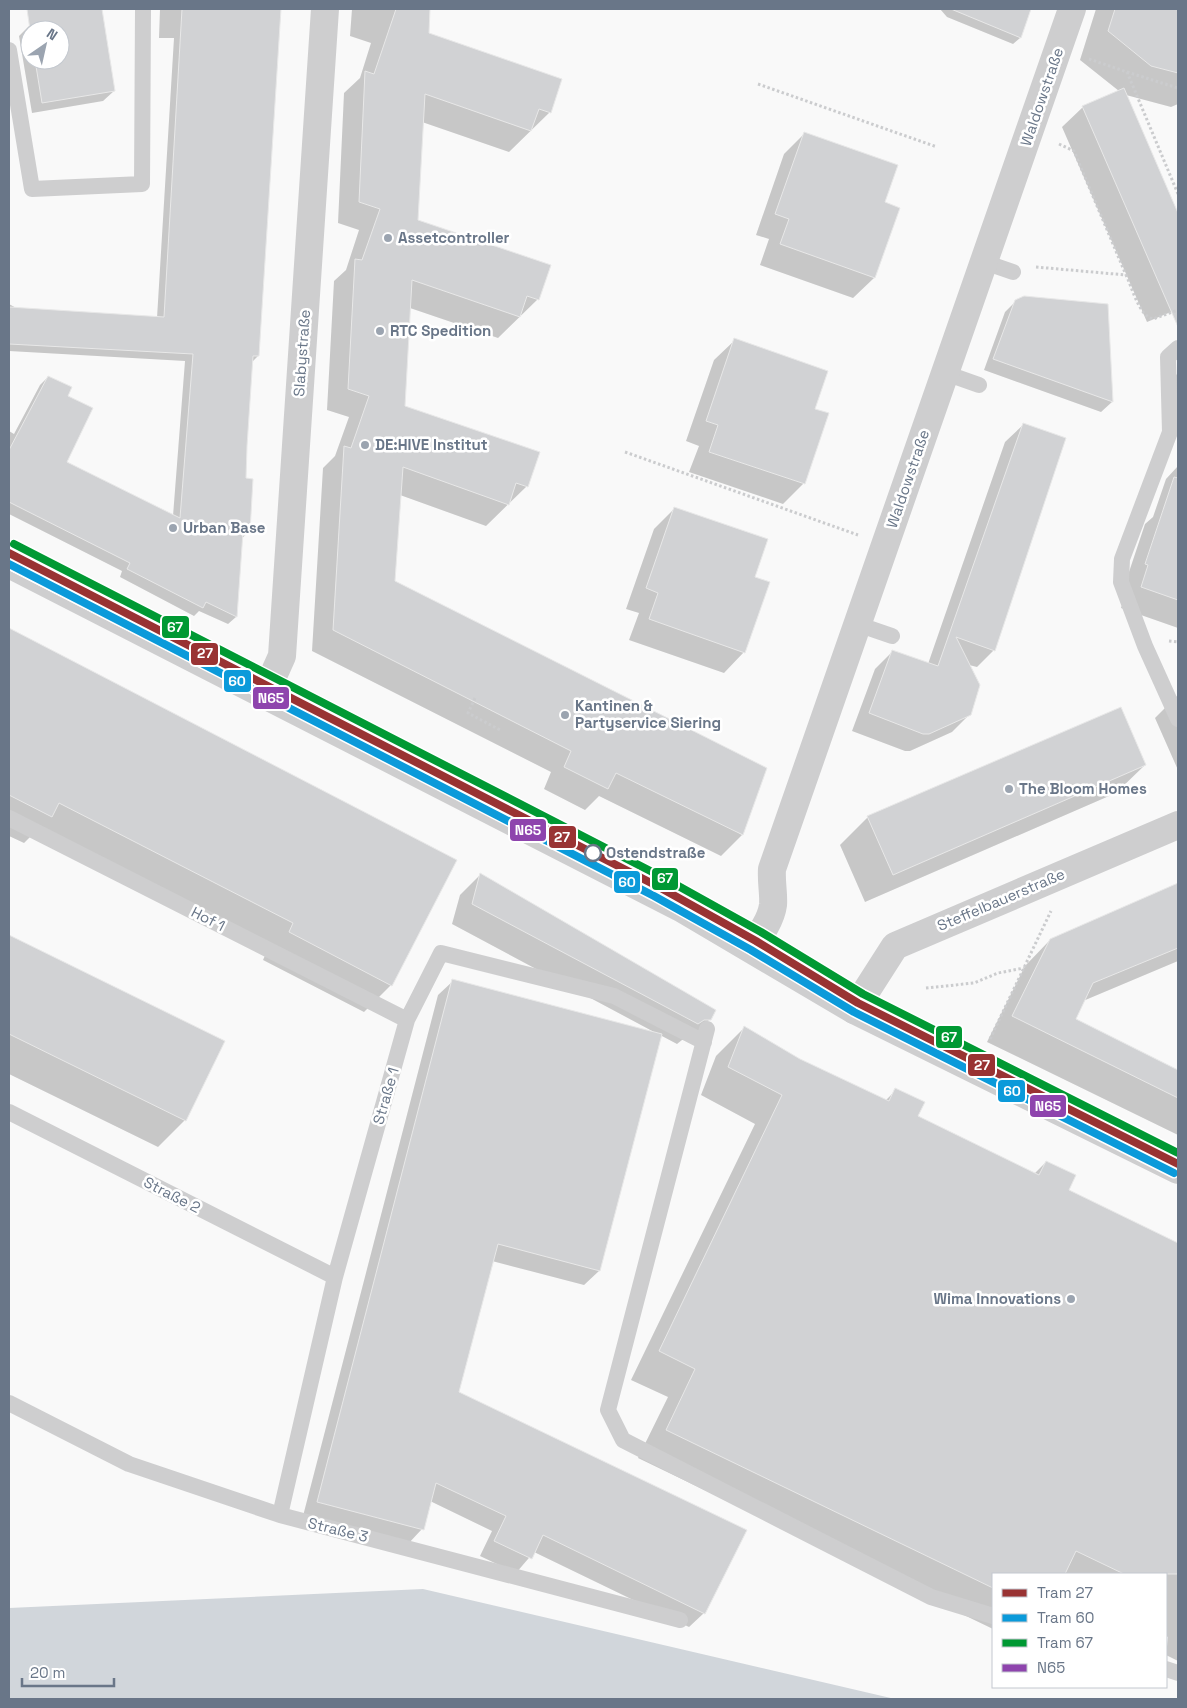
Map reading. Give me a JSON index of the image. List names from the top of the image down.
{
  "streets": {
    "street": ["Waldowstraße", "Slabystraße", "Steffelbauerstraße"],
    "lane": [
      "Hof 1",
      "Straße 1",
      "Straße 2",
      "Straße 3"
    ]
  },
  "crossings": [
    ["Hof 1", "Straße 1"],
    ["Straße 1", "Straße 2"],
    ["Straße 1", "Straße 3"]
  ],
  "places": [
    "Assetcontroller",
    "RTC Spedition",
    "DE:HIVE Institut",
    "Urban Base",
    "Kantinen & Partyservice Siering",
    "The Bloom Homes",
    "Ostendstraße",
    "Wima Innovations"
  ],
  "lines": [
    "tram line 67",
    "tram line 27",
    "tram line 60",
    "transit line N65"
  ],
  "legend": [
    "Tram 27",
    "Tram 60",
    "Tram 67",
    "N65"
  ],
  "scale_bar": "20 m",
  "north": "top right"
}
